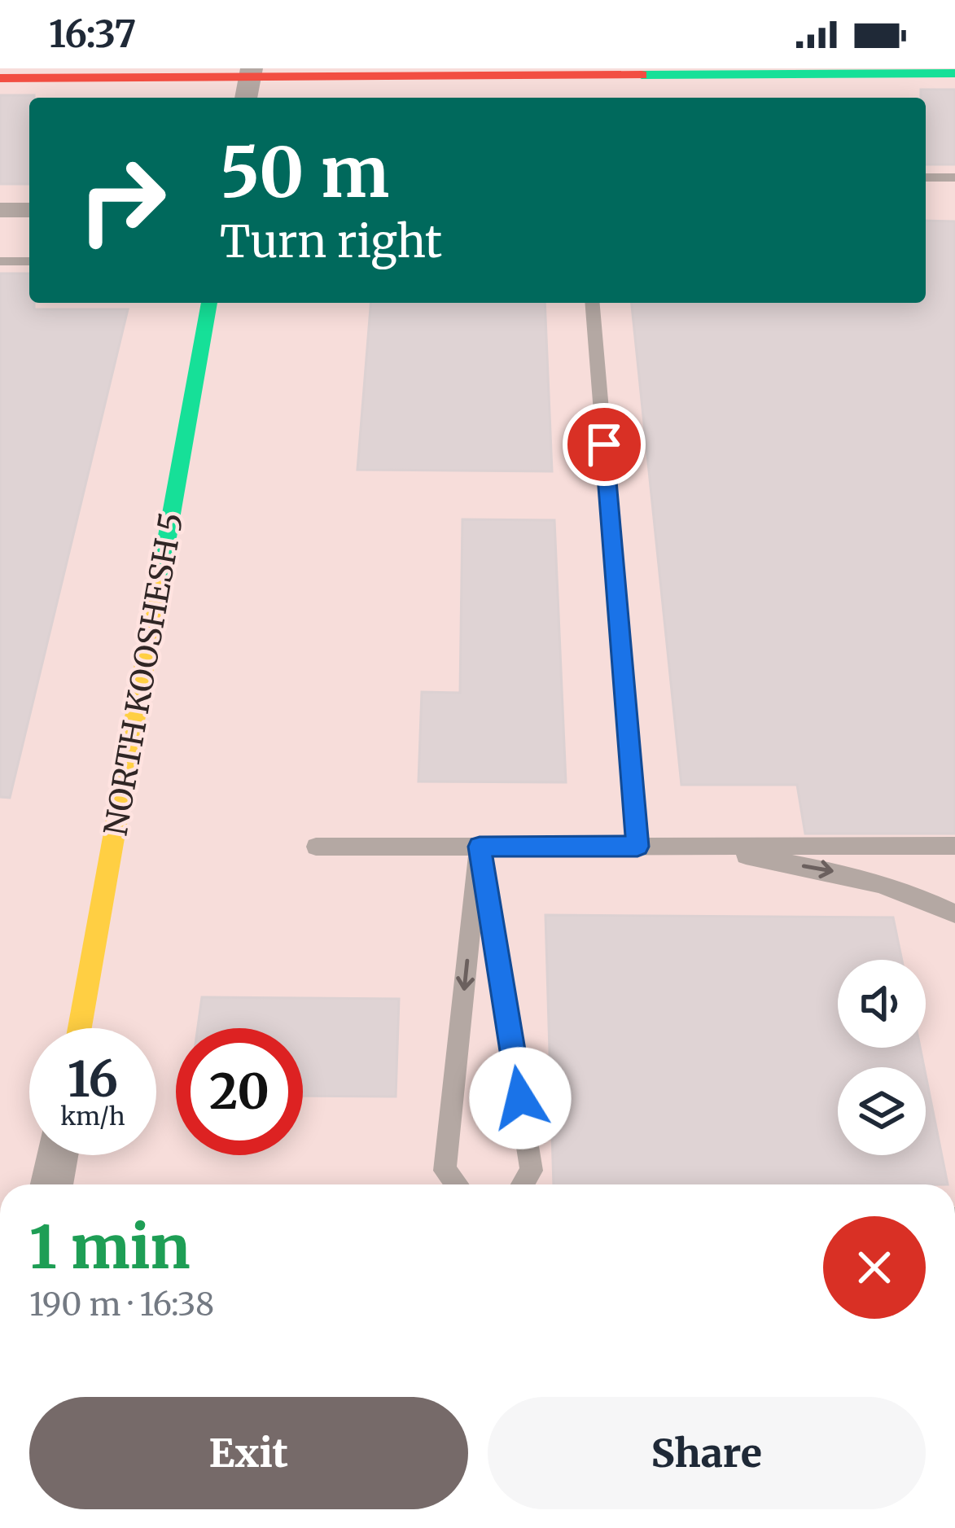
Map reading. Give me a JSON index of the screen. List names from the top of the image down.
{
  "streets": {
    "street": ["NORTH KOOSHESH 5"]
  },
  "page": {
    "status": "16:37",
    "turn": ["50 m", "Turn right"],
    "speed": "16 km/h",
    "limit": "20",
    "heading": ["1 min", "190 m · 16:38"],
    "buttons": ["Exit", "Share"]
  }
}
